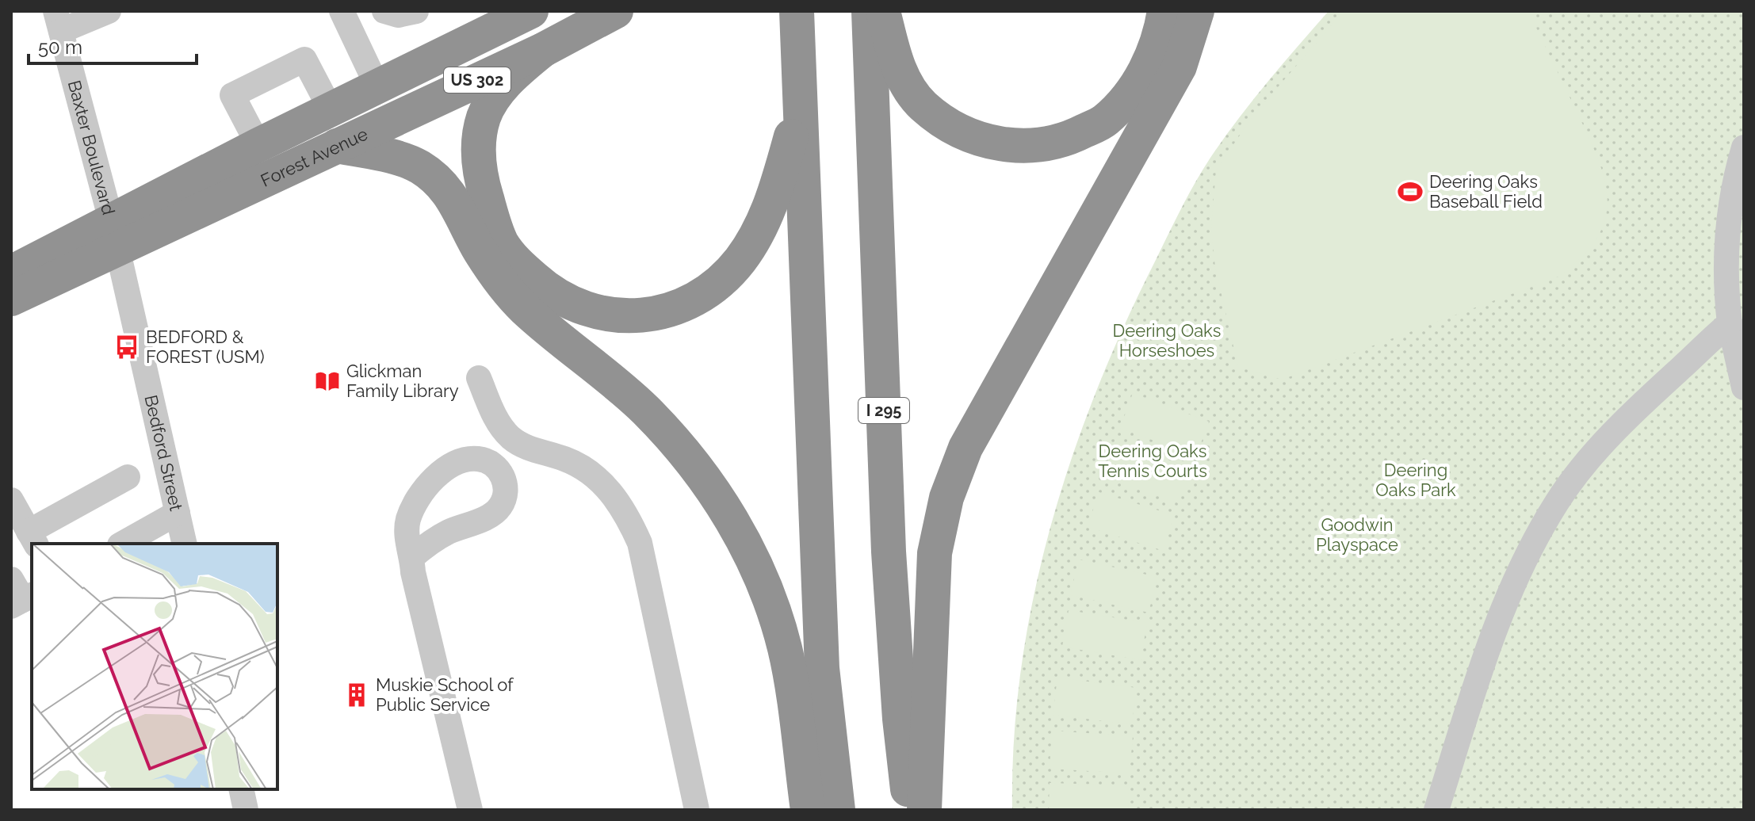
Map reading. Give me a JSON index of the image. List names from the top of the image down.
{
  "streets": {
    "highway": ["US 302", "Forest Avenue", "I 295"],
    "street": ["Baxter Boulevard", "Bedford Street"]
  },
  "crossings": [
    ["Baxter Boulevard", "Forest Avenue"],
    ["Baxter Boulevard", "Bedford Street"],
    ["Forest Avenue", "Bedford Street"]
  ],
  "parks": [
    "Deering Oaks Horseshoes",
    "Deering Oaks Tennis Courts",
    "Deering Oaks Park",
    "Goodwin Playspace"
  ],
  "places": {
    "sports": ["Deering Oaks Baseball Field"],
    "bus stop": ["BEDFORD & FOREST (USM)"],
    "library": ["Glickman Family Library"],
    "building": ["Muskie School of Public Service"]
  },
  "scale_bar": "50 m"
}
